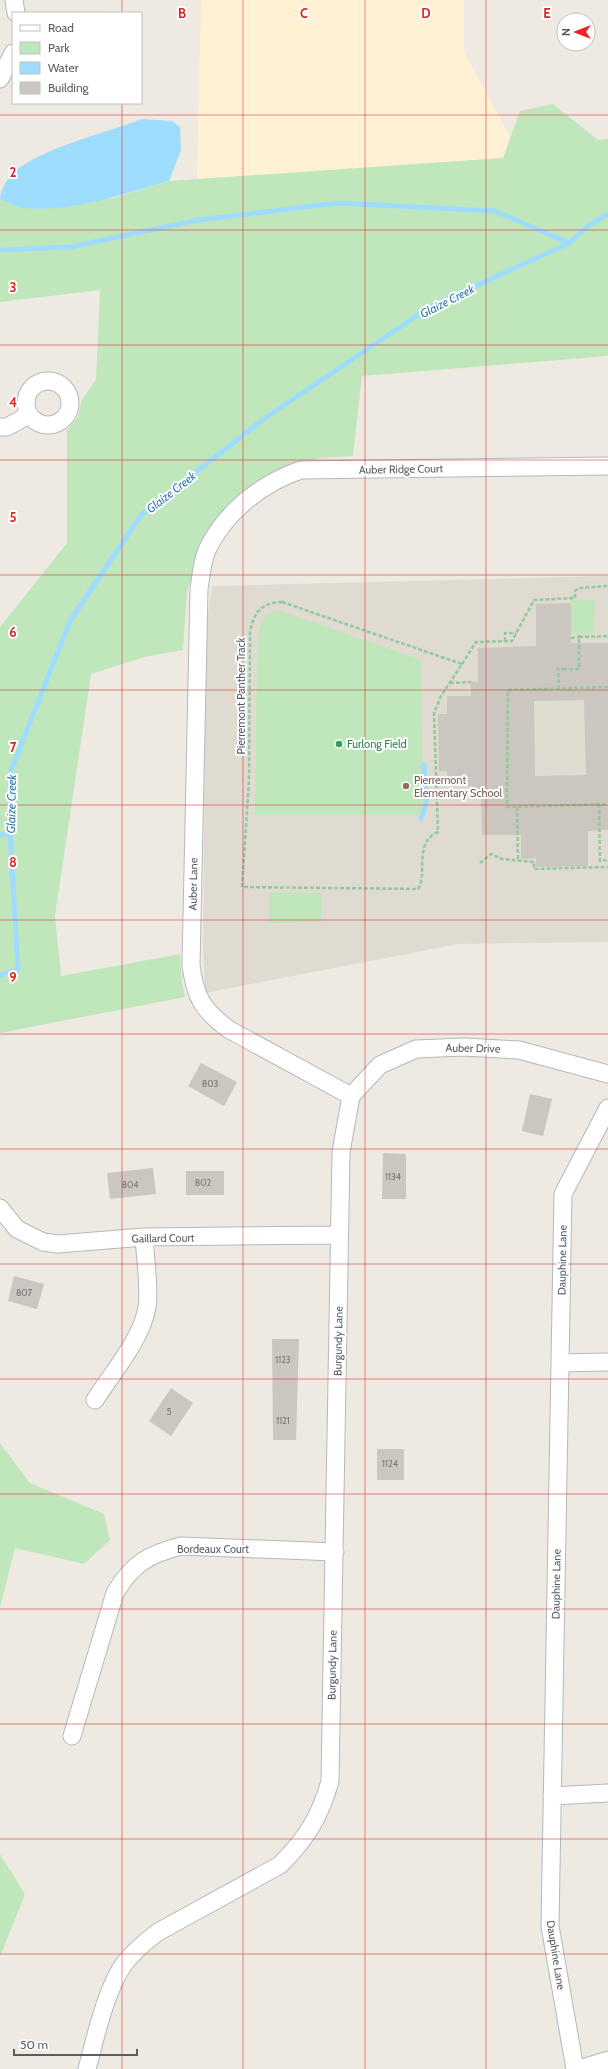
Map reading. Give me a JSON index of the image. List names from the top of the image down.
{
  "streets": {
    "street": [
      "Auber Ridge Court",
      "Auber Lane",
      "Auber Drive",
      "Gaillard Court",
      "Dauphine Lane",
      "Burgundy Lane",
      "Bordeaux Court"
    ],
    "path": ["Pierremont Panther Track"]
  },
  "crossings": [
    ["Auber Ridge Court", "Auber Lane"],
    ["Auber Lane", "Auber Drive"],
    ["Auber Lane", "Burgundy Lane"],
    ["Auber Drive", "Burgundy Lane"],
    ["Gaillard Court", "Burgundy Lane"],
    ["Burgundy Lane", "Bordeaux Court"]
  ],
  "water": ["Glaize Creek"],
  "places": ["Furlong Field", "Pierremont Elementary School"],
  "house_numbers": [
    "803",
    "1134",
    "802",
    "804",
    "807",
    "1123",
    "5",
    "1121",
    "1124"
  ],
  "legend": [
    "Road",
    "Park",
    "Water",
    "Building"
  ],
  "scale_bar": "50 m",
  "north": "left",
  "grid": {
    "columns": [
      "B",
      "C",
      "D",
      "E"
    ],
    "rows": [
      "2",
      "3",
      "4",
      "5",
      "6",
      "7",
      "8",
      "9"
    ]
  }
}
